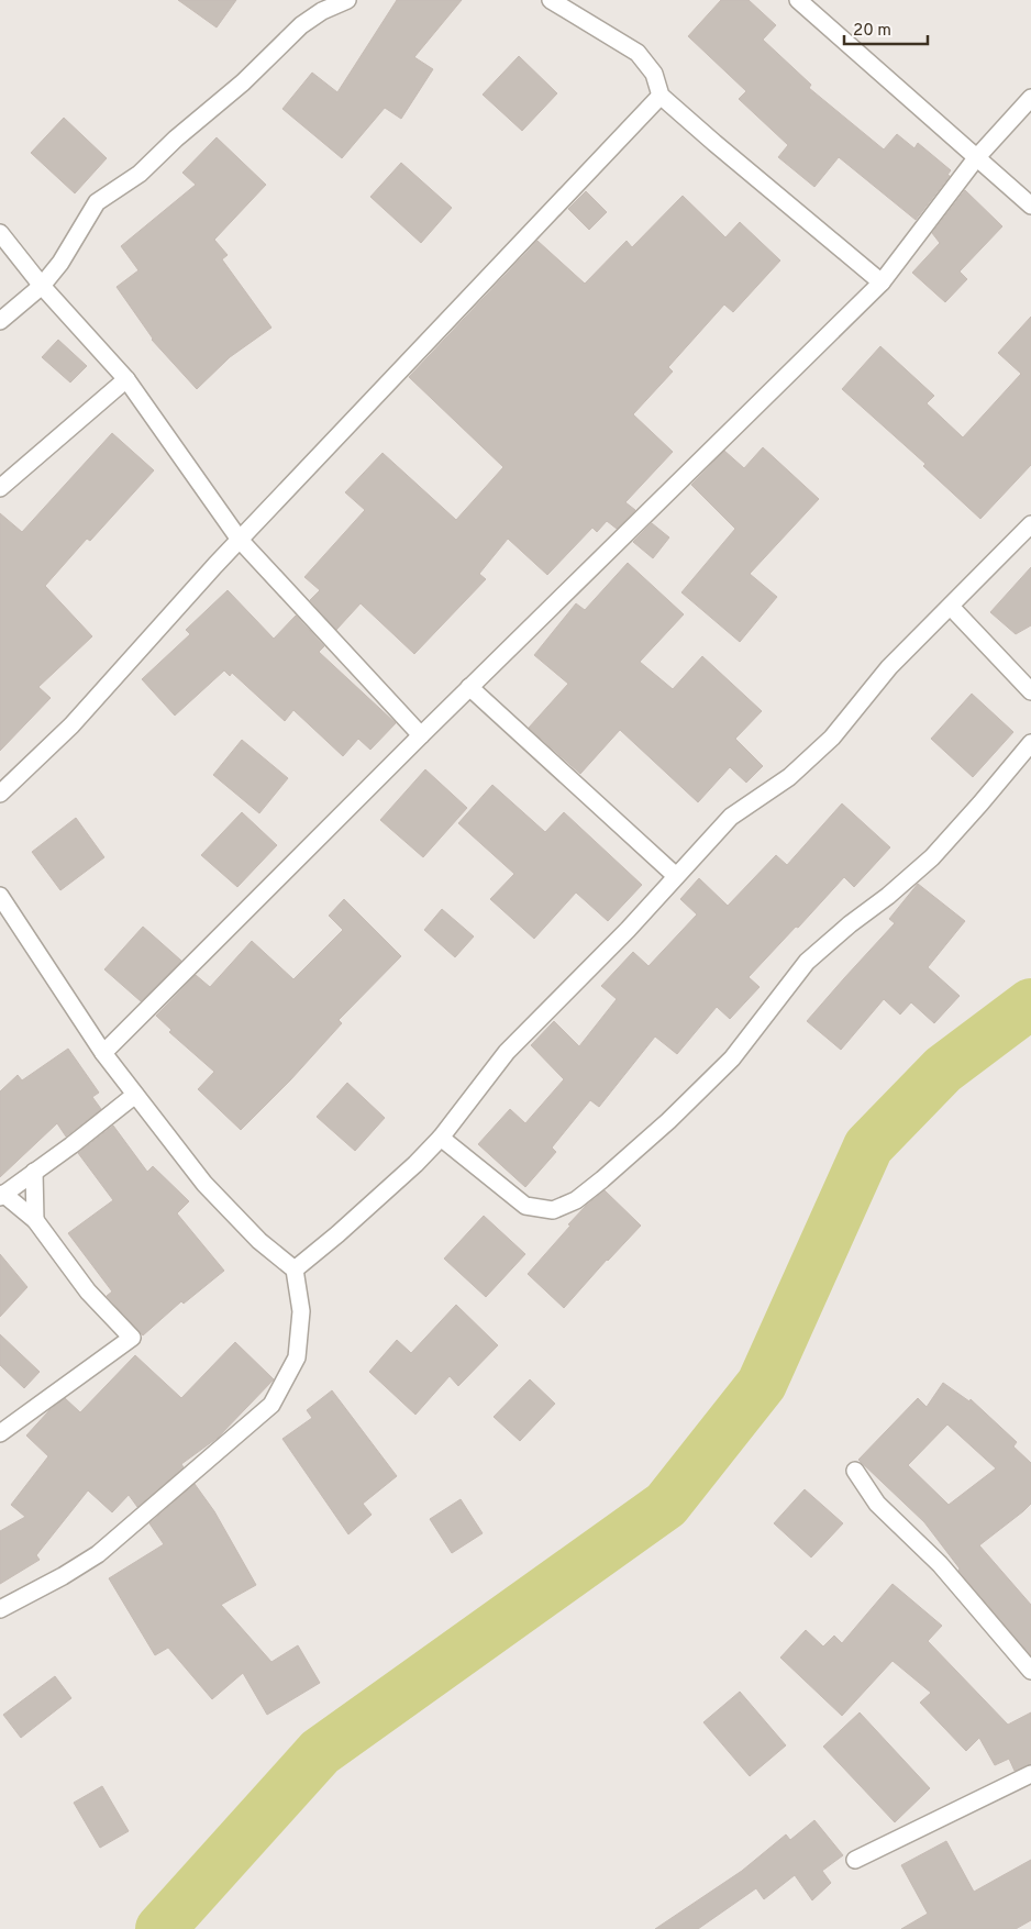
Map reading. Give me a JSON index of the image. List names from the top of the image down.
{
  "scale_bar": "20 m"
}
